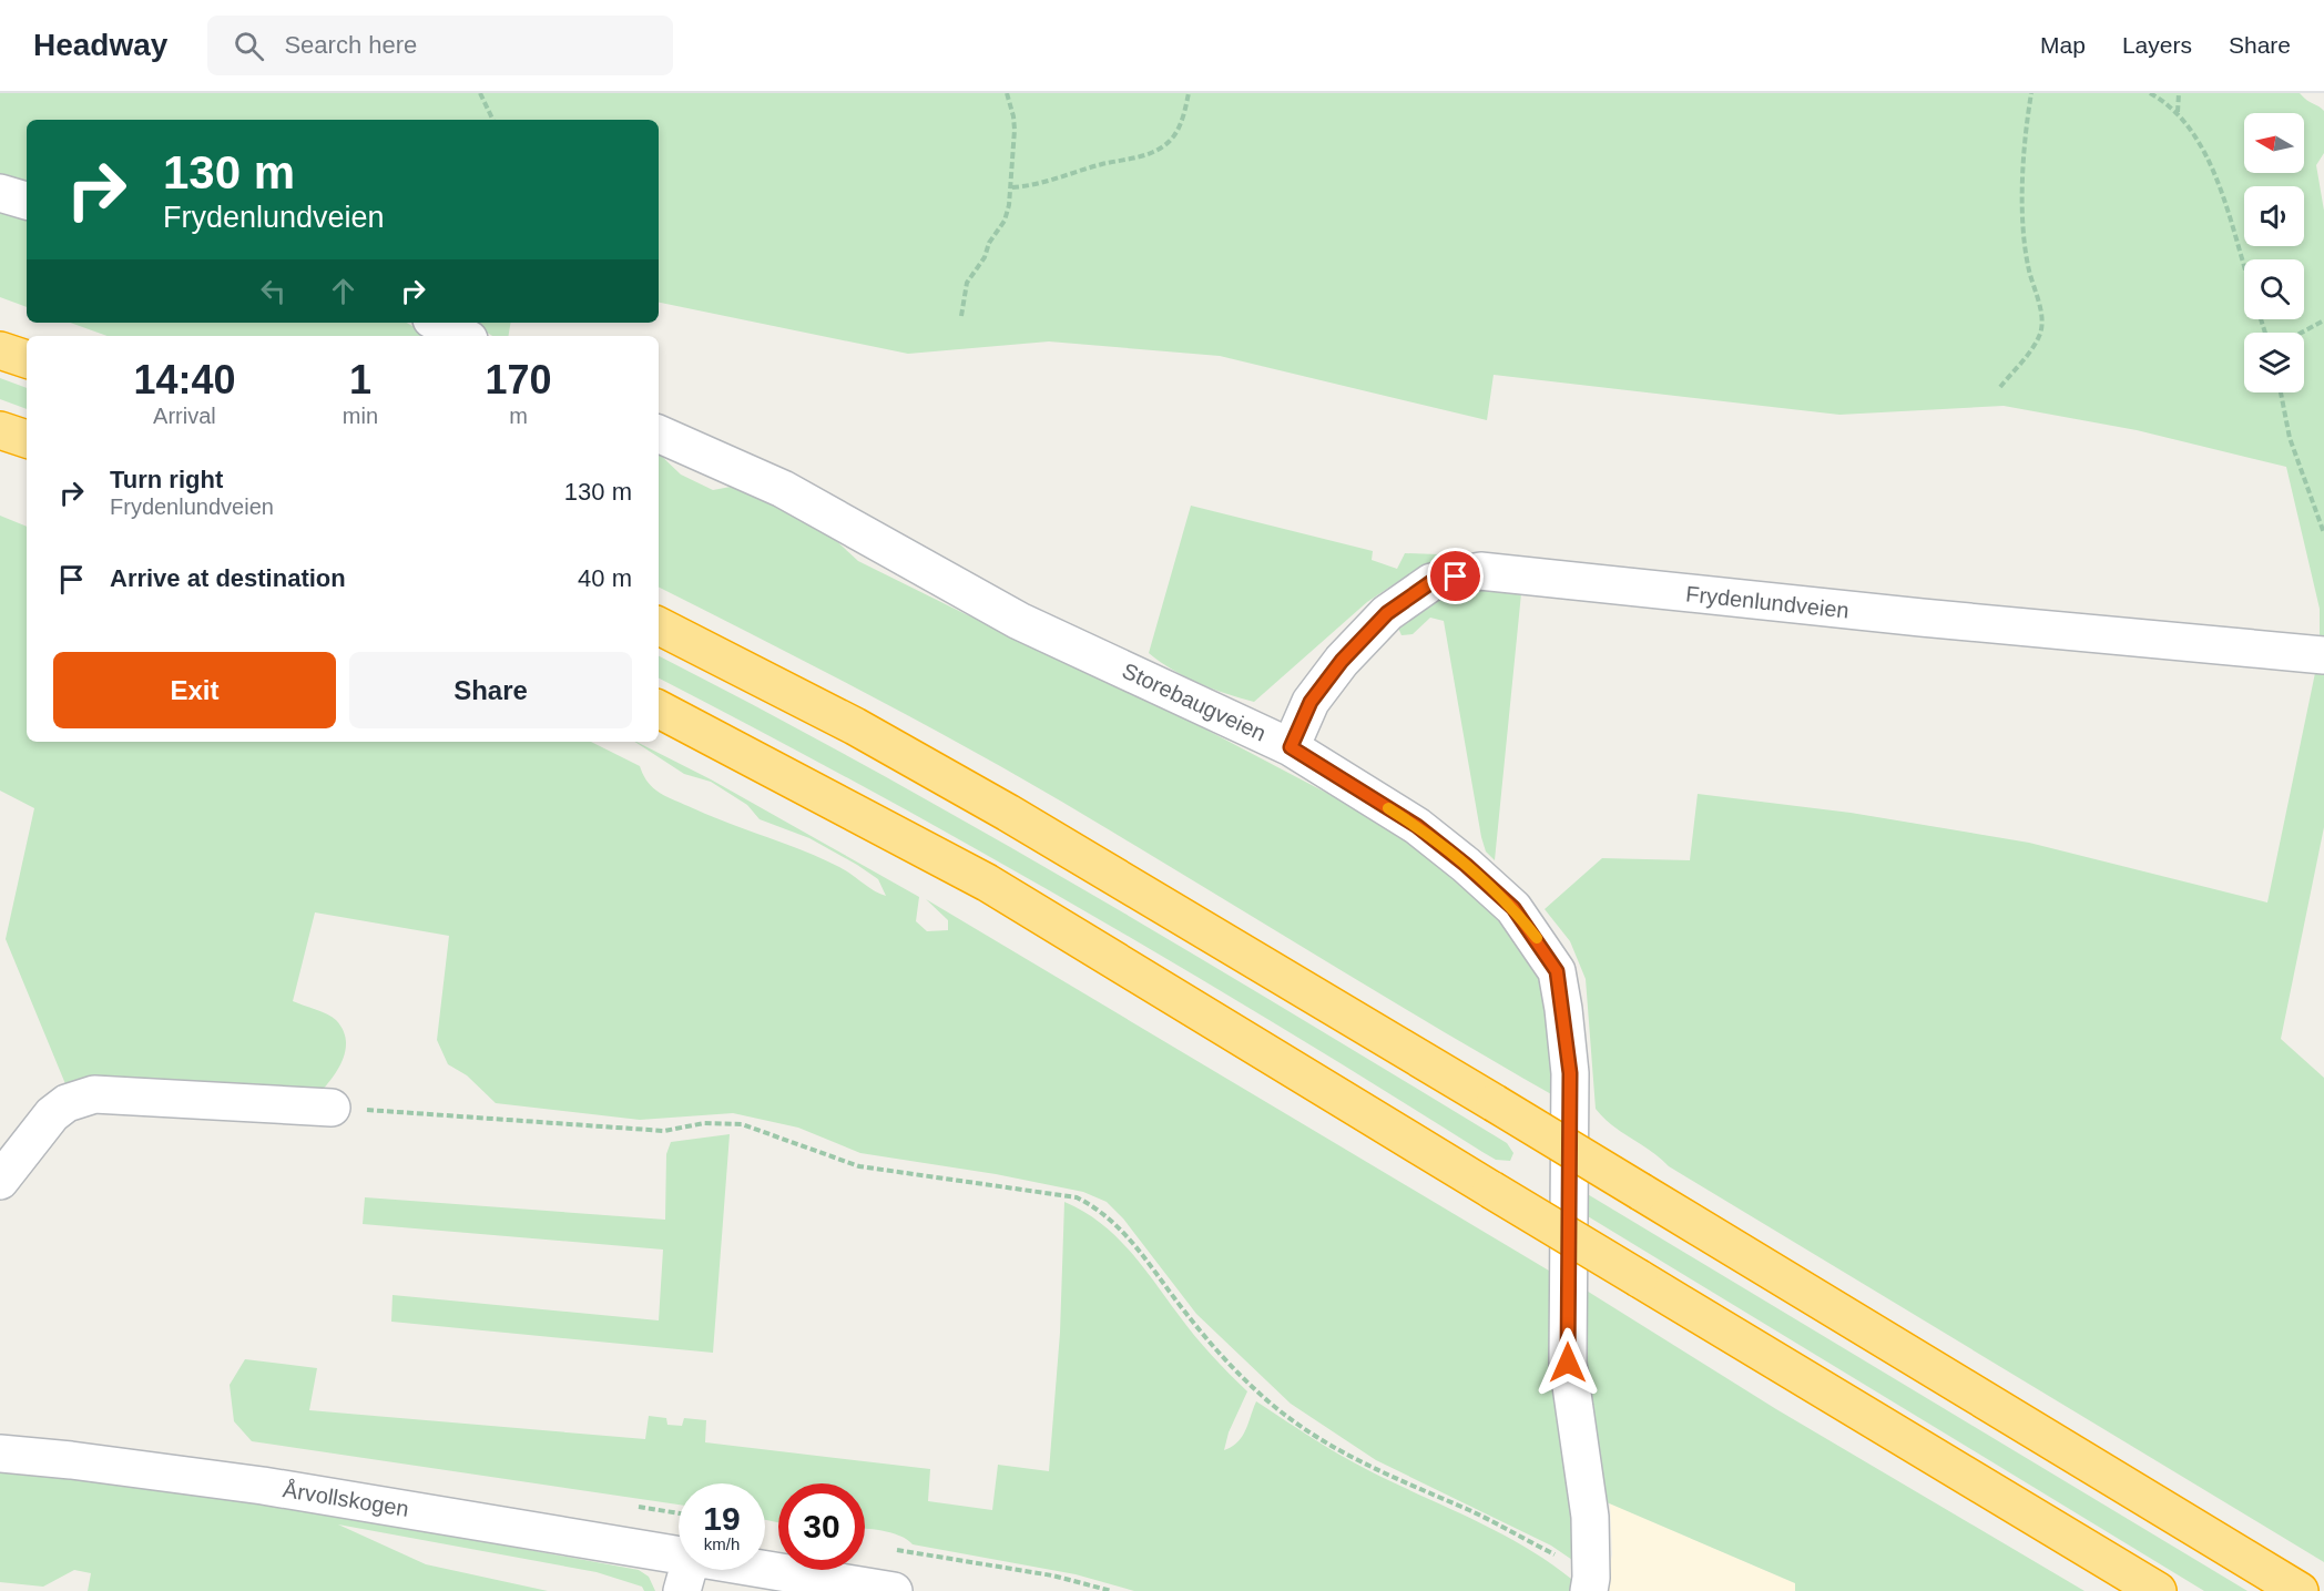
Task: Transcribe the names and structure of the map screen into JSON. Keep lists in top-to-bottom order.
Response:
{
  "streets": {
    "street": ["Frydenlundveien", "Storebaugveien", "Årvollskogen"]
  },
  "crossings": [
    ["Frydenlundveien", "Storebaugveien"]
  ],
  "north": "left",
  "page": {
    "header": "Headway",
    "search": "Search here",
    "nav": ["Map", "Layers", "Share"],
    "turn": ["130 m", "Frydenlundveien"],
    "eta": [
      "14:40",
      "Arrival",
      "1",
      "min",
      "170",
      "m"
    ],
    "list": [
      {
        "name": "Turn right",
        "note": "Frydenlundveien",
        "value": "130 m"
      },
      {
        "name": "Arrive at destination",
        "value": "40 m"
      }
    ],
    "buttons": ["Exit", "Share"],
    "speed": "19 km/h",
    "limit": "30"
  }
}
